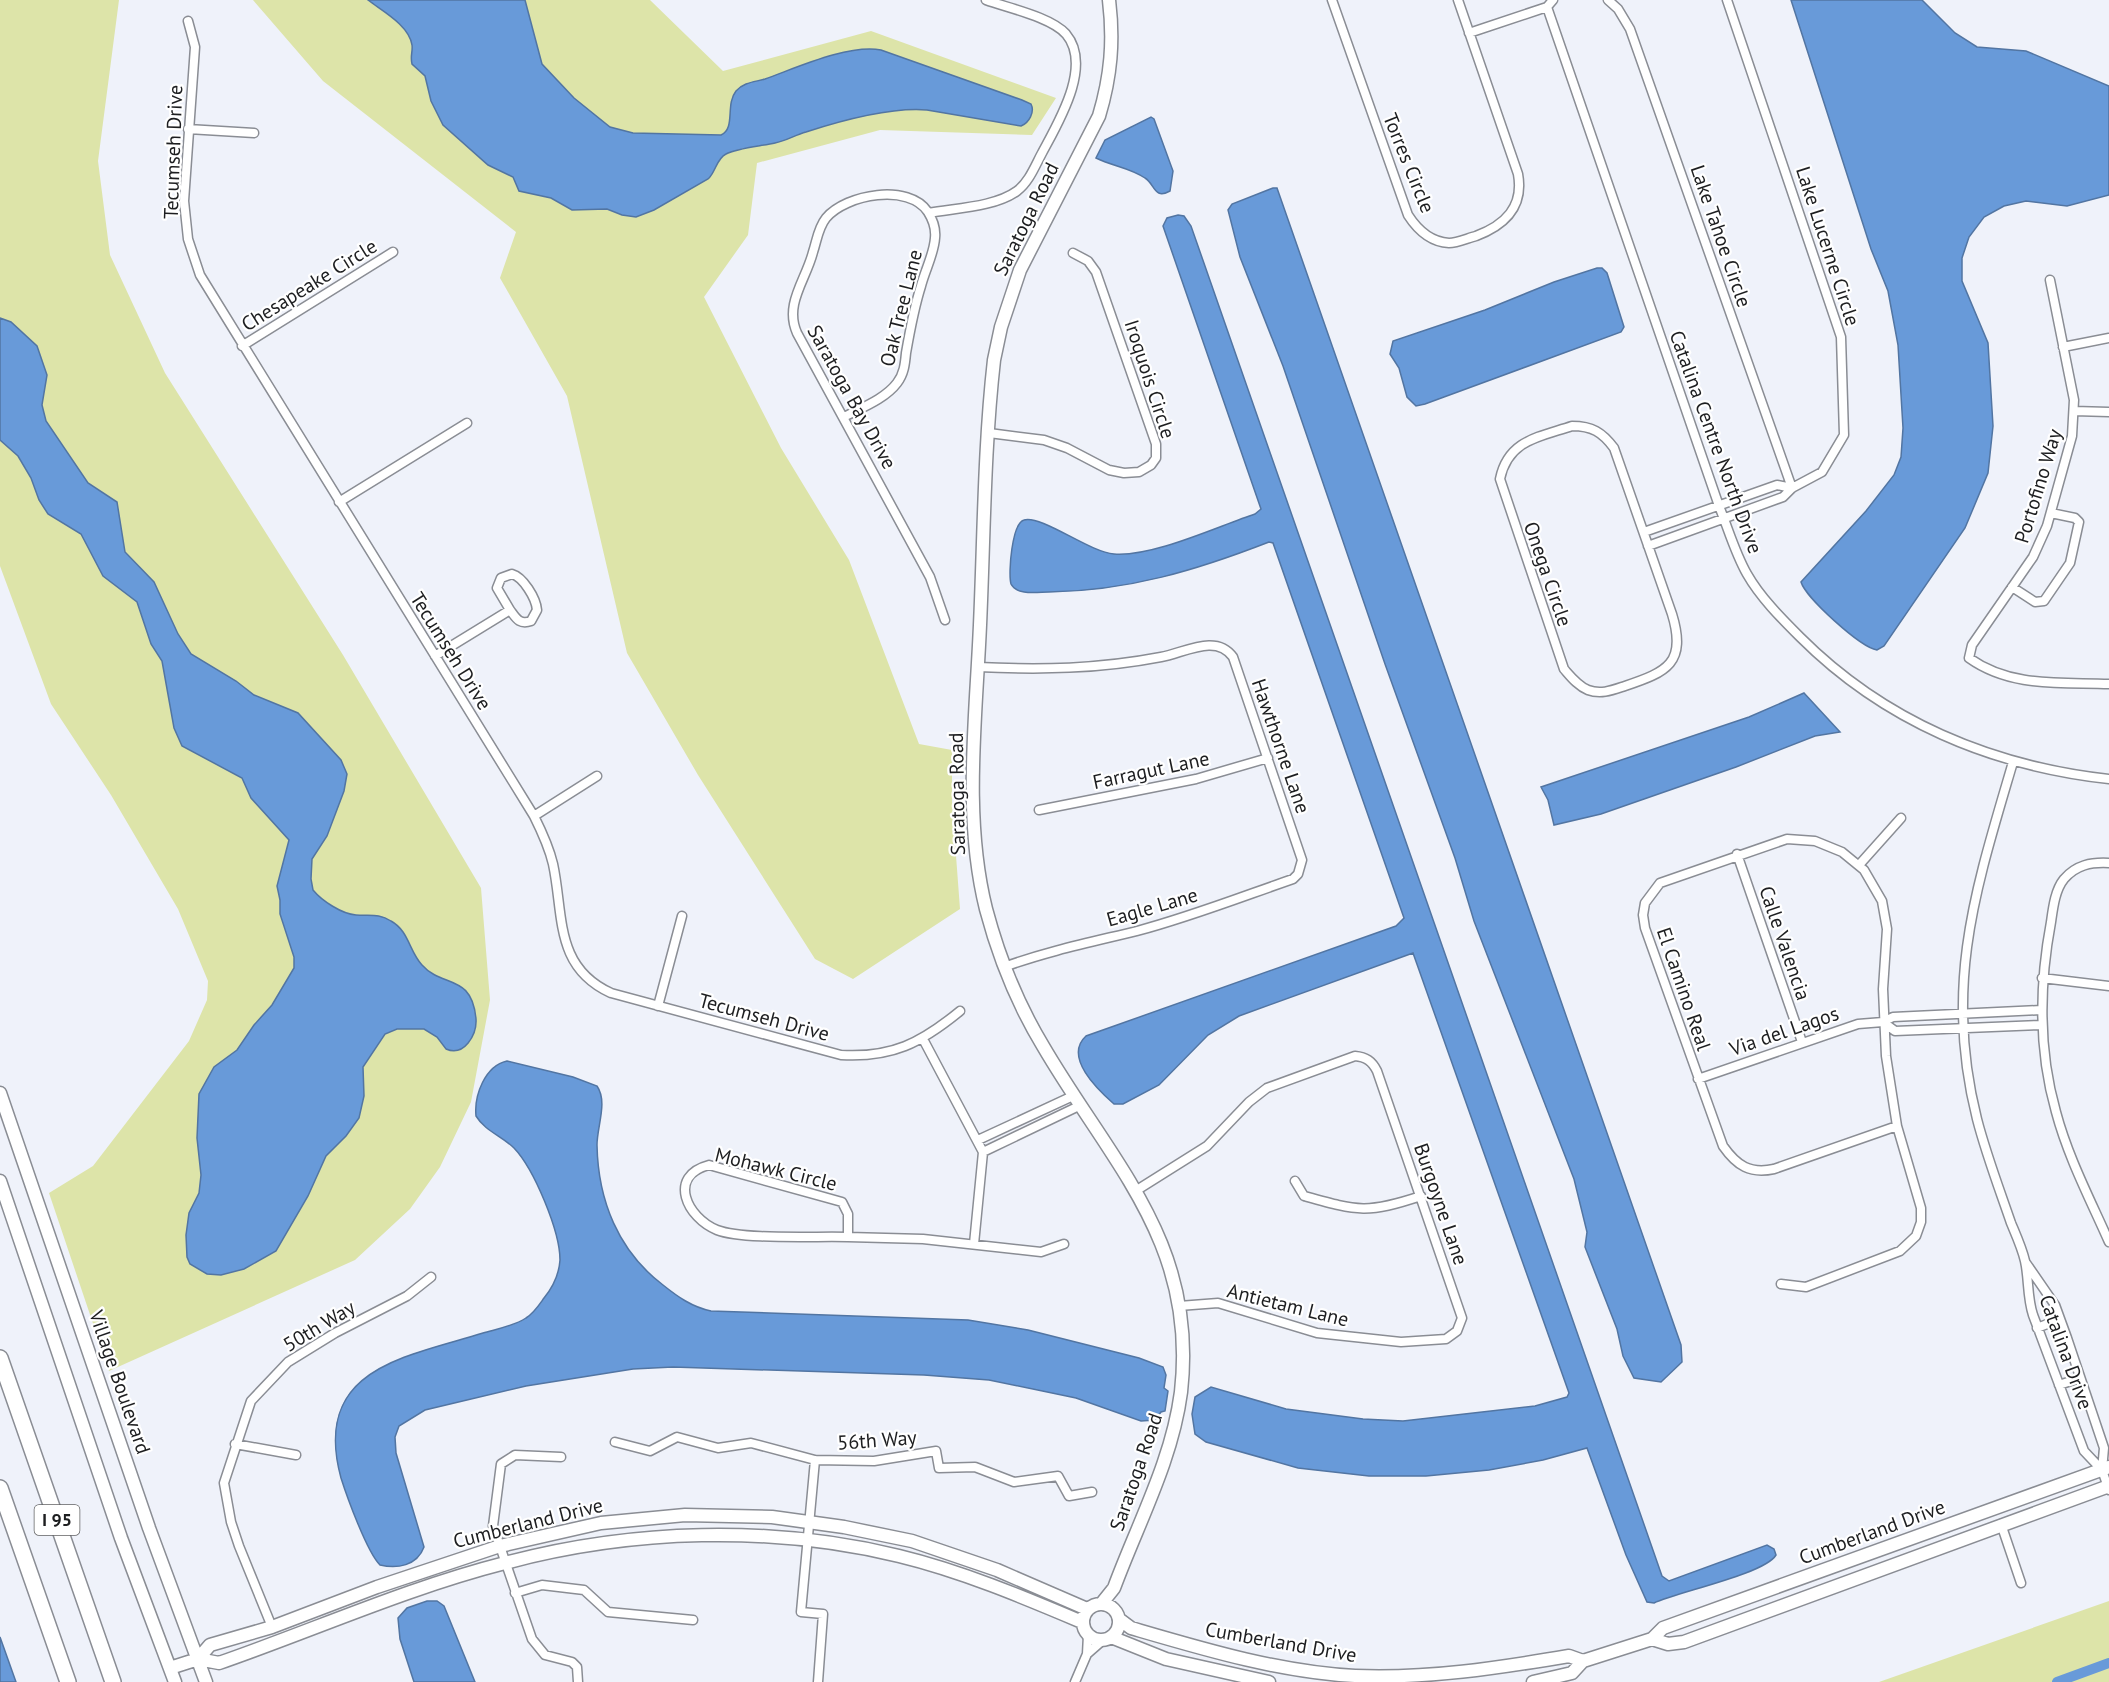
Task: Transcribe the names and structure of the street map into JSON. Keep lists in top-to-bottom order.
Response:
{
  "streets": {
    "highway": ["I 95"],
    "street": [
      "Tecumseh Drive",
      "Torres Circle",
      "Saratoga Road",
      "Lake Tahoe Circle",
      "Lake Lucerne Circle",
      "Chesapeake Circle",
      "Oak Tree Lane",
      "Iroquois Circle",
      "Saratoga Bay Drive",
      "Catalina Centre North Drive",
      "Portofino Way",
      "Onega Circle",
      "Hawthorne Lane",
      "Farragut Lane",
      "Eagle Lane",
      "Calle Valencia",
      "El Camino Real",
      "Via del Lagos",
      "Mohawk Circle",
      "Burgoyne Lane",
      "Antietam Lane",
      "50th Way",
      "Catalina Drive",
      "Village Boulevard",
      "56th Way",
      "Cumberland Drive"
    ]
  },
  "crossings": [
    ["Tecumseh Drive", "Chesapeake Circle"],
    ["Saratoga Road", "Iroquois Circle"],
    ["Saratoga Road", "Hawthorne Lane"],
    ["Saratoga Road", "Eagle Lane"],
    ["Saratoga Road", "Burgoyne Lane"],
    ["Saratoga Road", "Antietam Lane"],
    ["Saratoga Road", "Cumberland Drive"],
    ["Lake Tahoe Circle", "Lake Lucerne Circle"],
    ["Lake Lucerne Circle", "Catalina Centre North Drive"],
    ["Oak Tree Lane", "Saratoga Bay Drive"],
    ["Hawthorne Lane", "Farragut Lane"],
    ["Hawthorne Lane", "Eagle Lane"],
    ["Calle Valencia", "El Camino Real"],
    ["Calle Valencia", "Via del Lagos"],
    ["El Camino Real", "Via del Lagos"],
    ["Via del Lagos", "Catalina Drive"],
    ["Burgoyne Lane", "Antietam Lane"],
    ["50th Way", "Cumberland Drive"],
    ["Catalina Drive", "Cumberland Drive"],
    ["Village Boulevard", "Cumberland Drive"]
  ]
}
